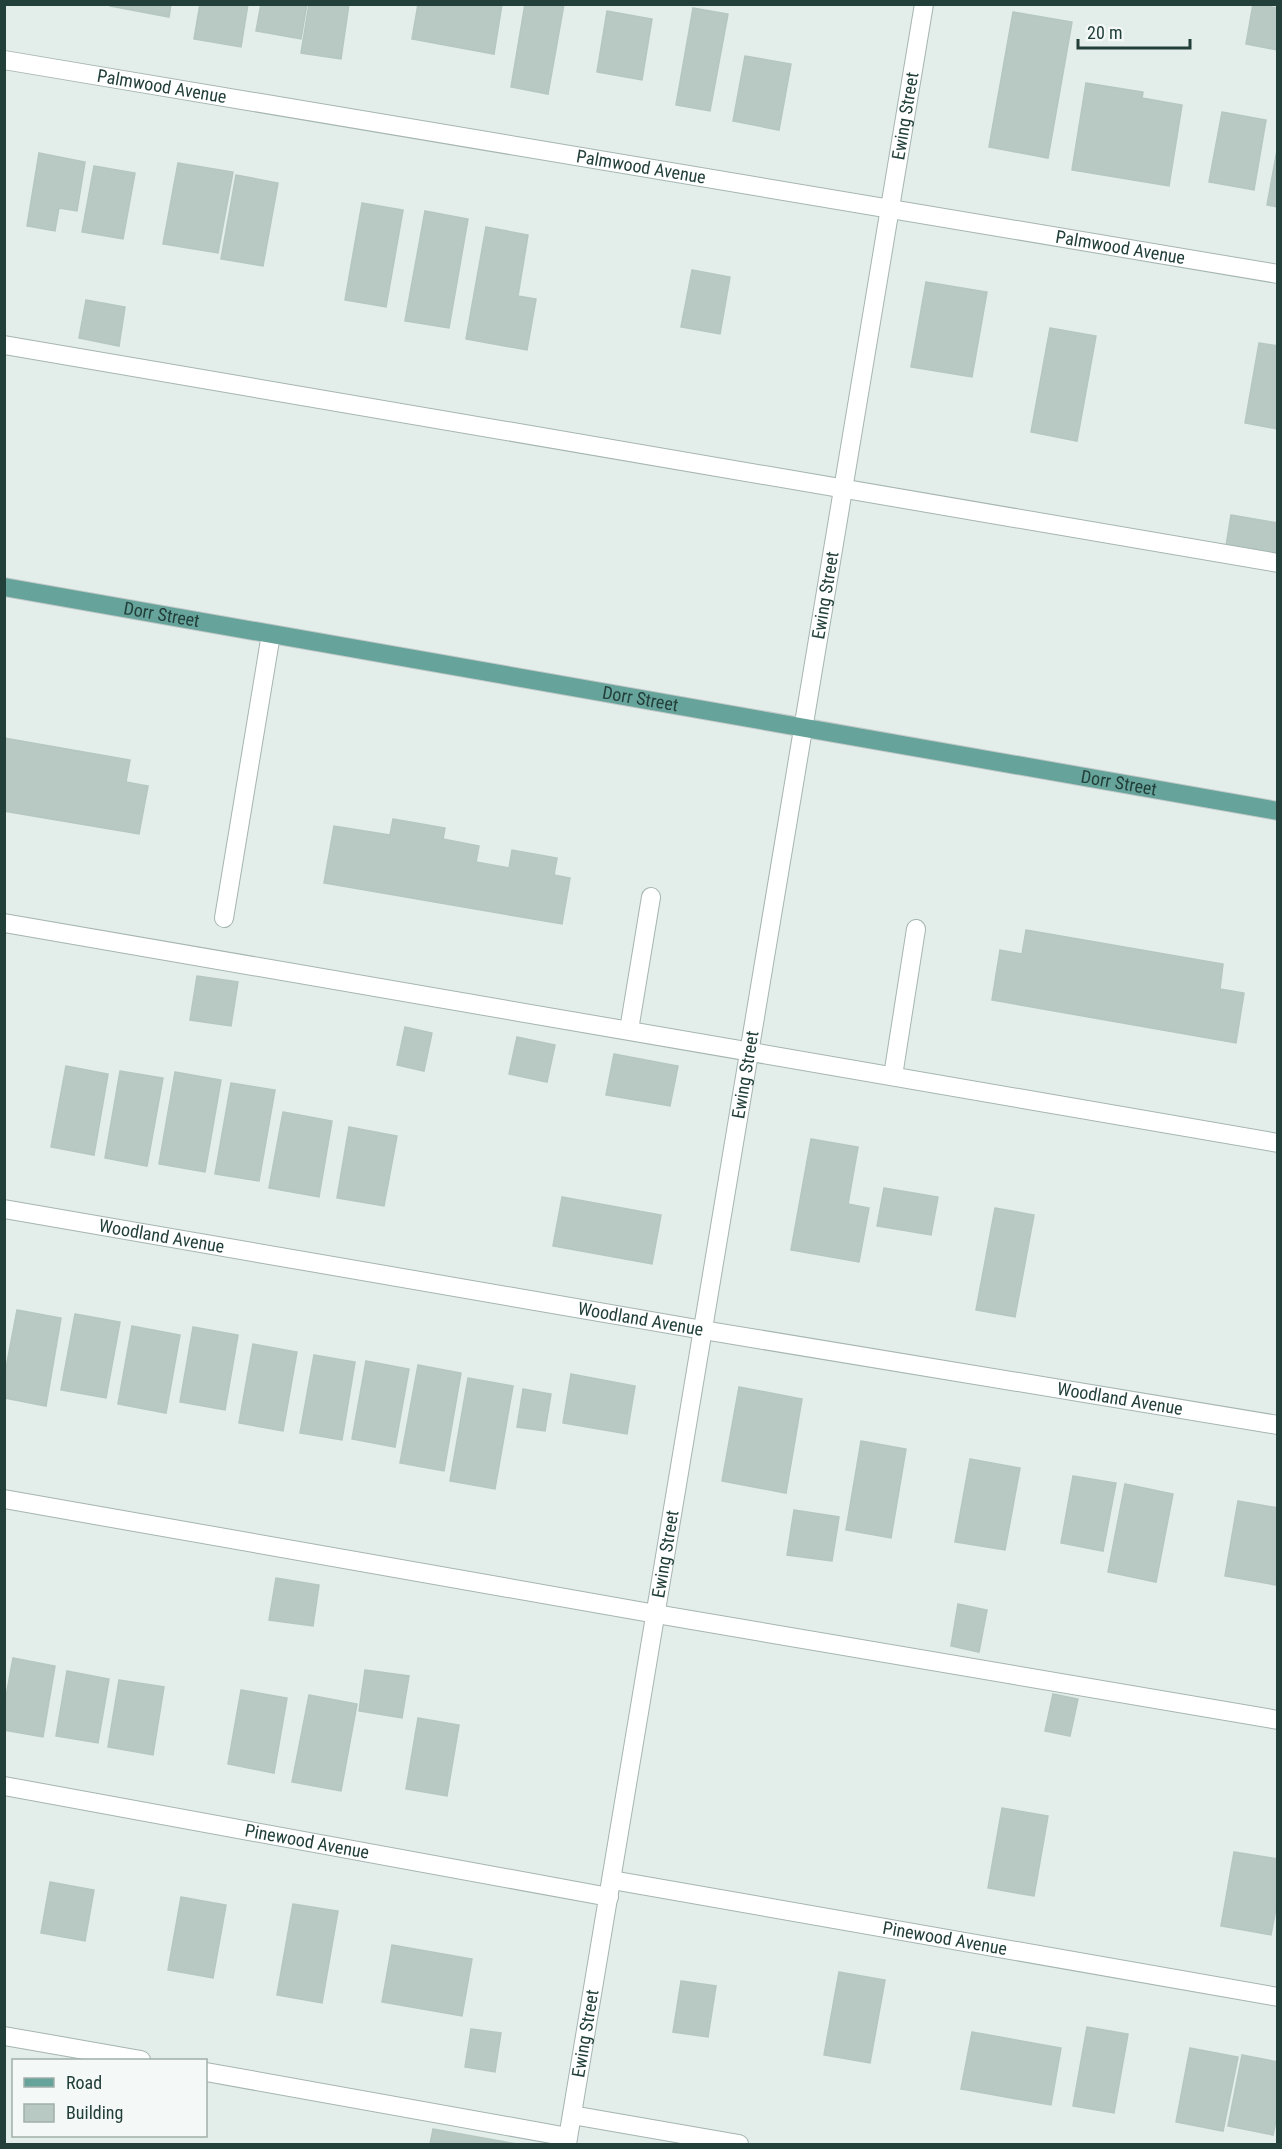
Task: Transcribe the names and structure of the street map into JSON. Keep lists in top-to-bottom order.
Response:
{
  "streets": {
    "main road": ["Dorr Street"],
    "street": [
      "Palmwood Avenue",
      "Ewing Street",
      "Woodland Avenue",
      "Pinewood Avenue"
    ]
  },
  "crossings": [
    ["Palmwood Avenue", "Ewing Street"],
    ["Ewing Street", "Dorr Street"],
    ["Ewing Street", "Woodland Avenue"],
    ["Ewing Street", "Pinewood Avenue"]
  ],
  "legend": ["Road", "Building"],
  "scale_bar": "20 m"
}
